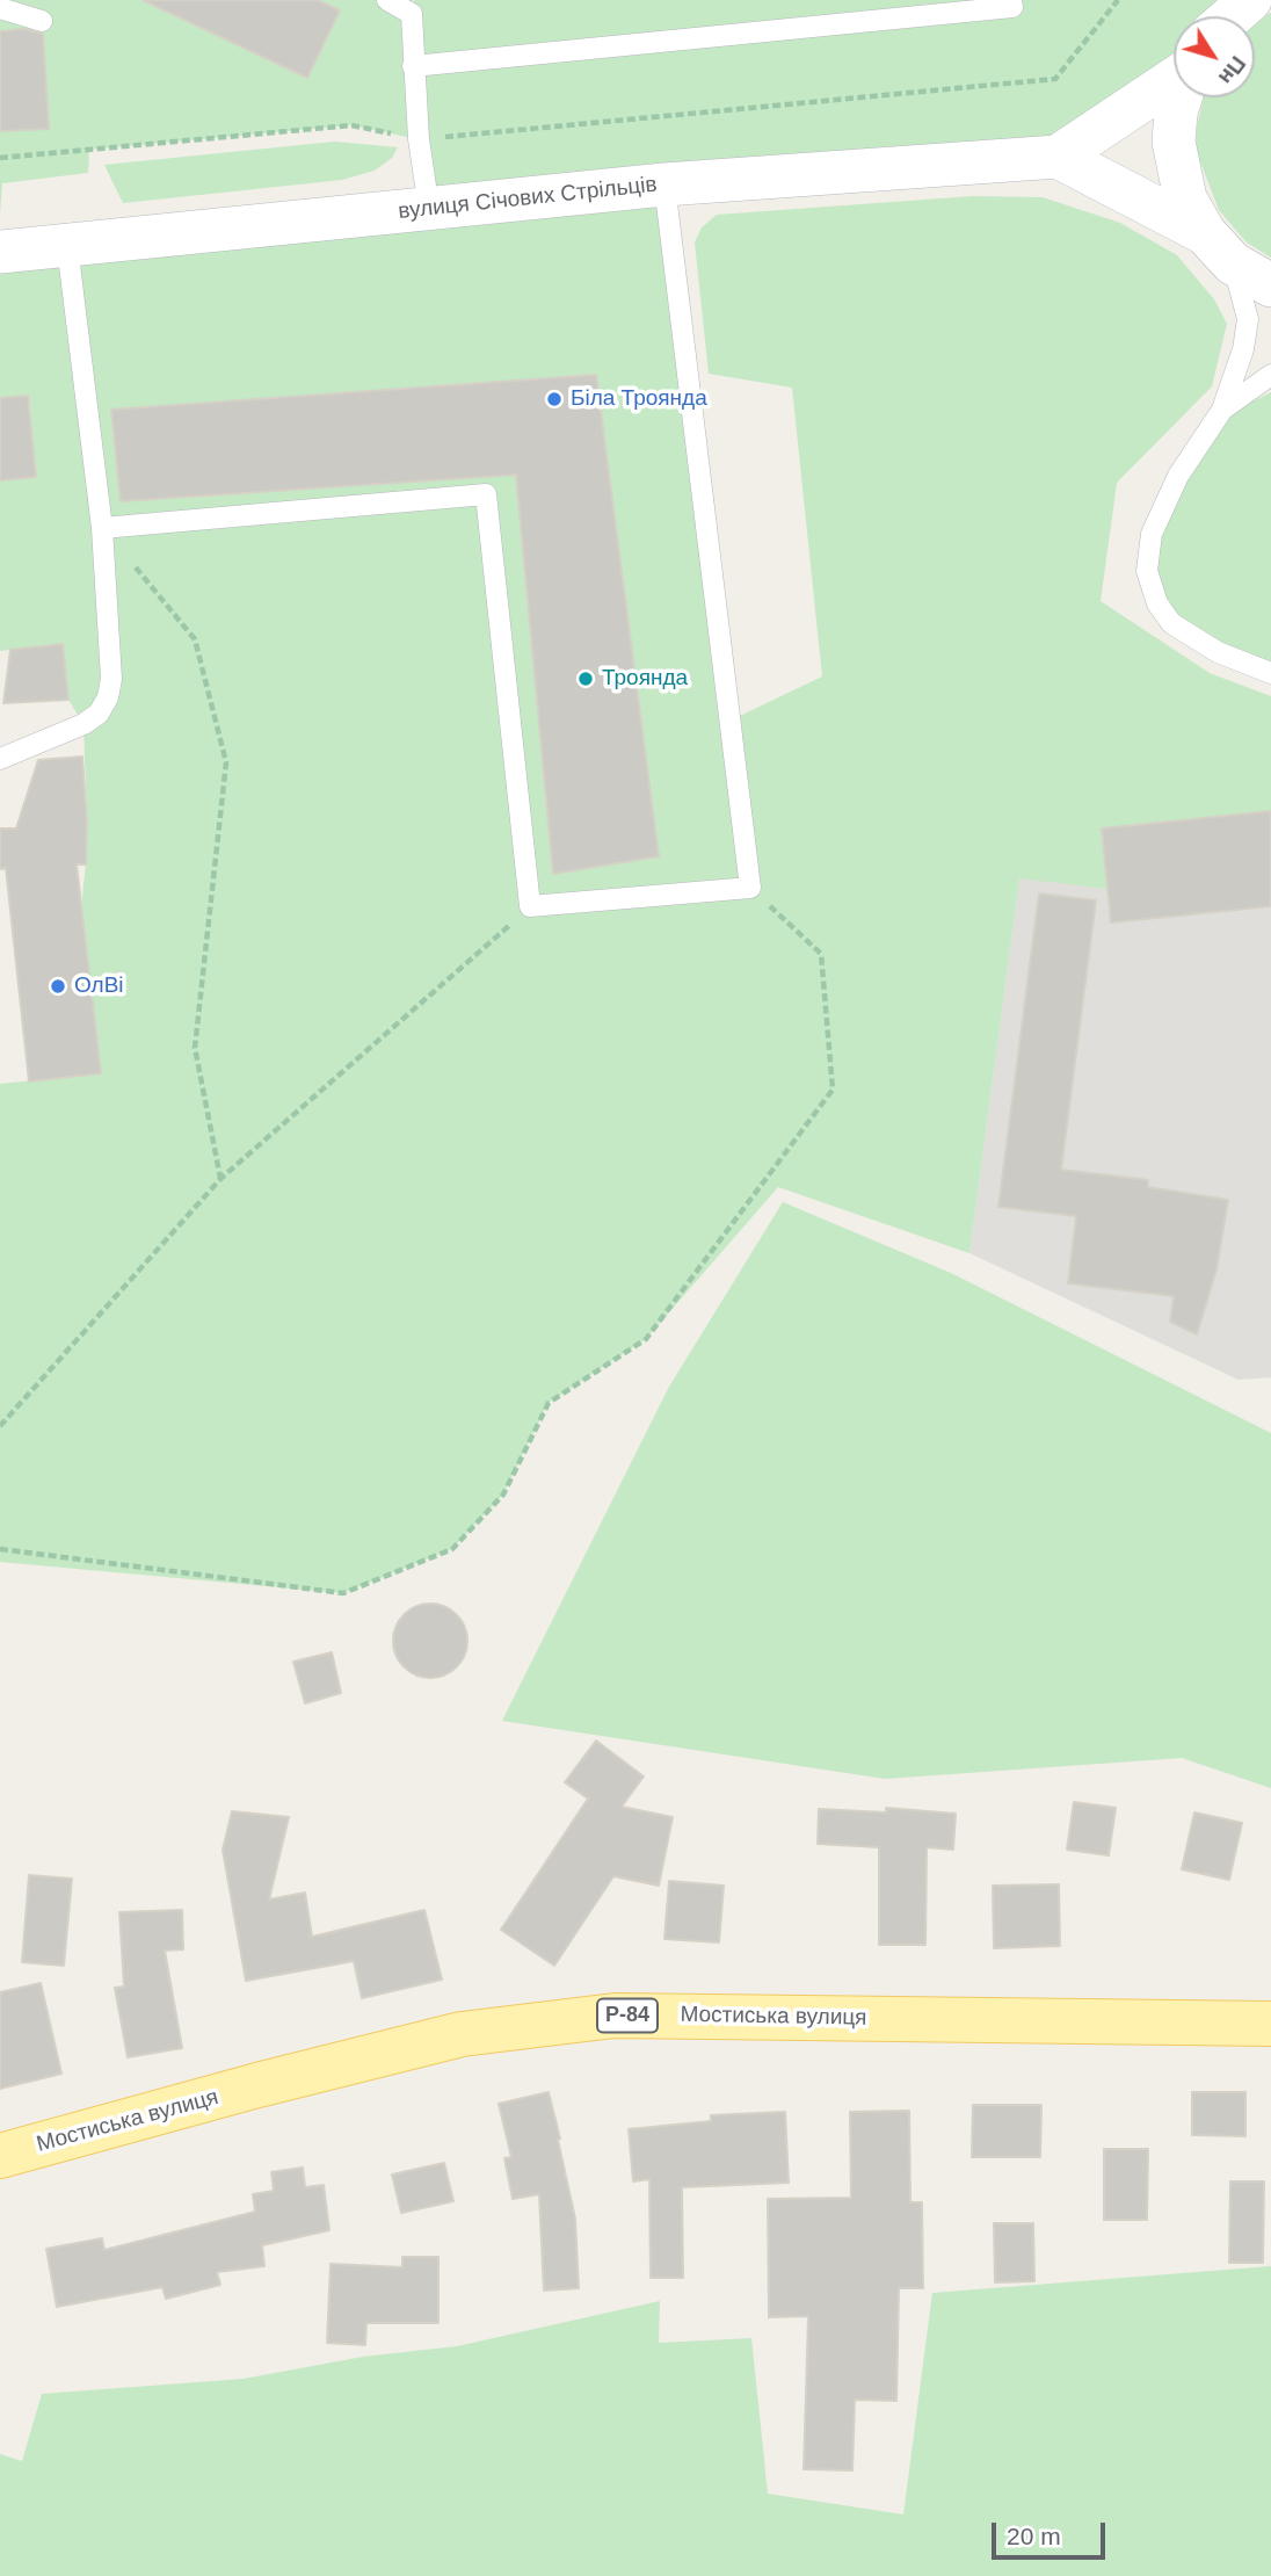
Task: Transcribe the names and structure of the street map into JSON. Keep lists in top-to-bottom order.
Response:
{
  "streets": {
    "main road": ["Р-84", "Мостиська вулиця"],
    "street": ["вулиця Січових Стрільців"]
  },
  "places": ["Біла Троянда", "Троянда", "ОлВі"],
  "scale_bar": "20 m",
  "north": "bottom right"
}
